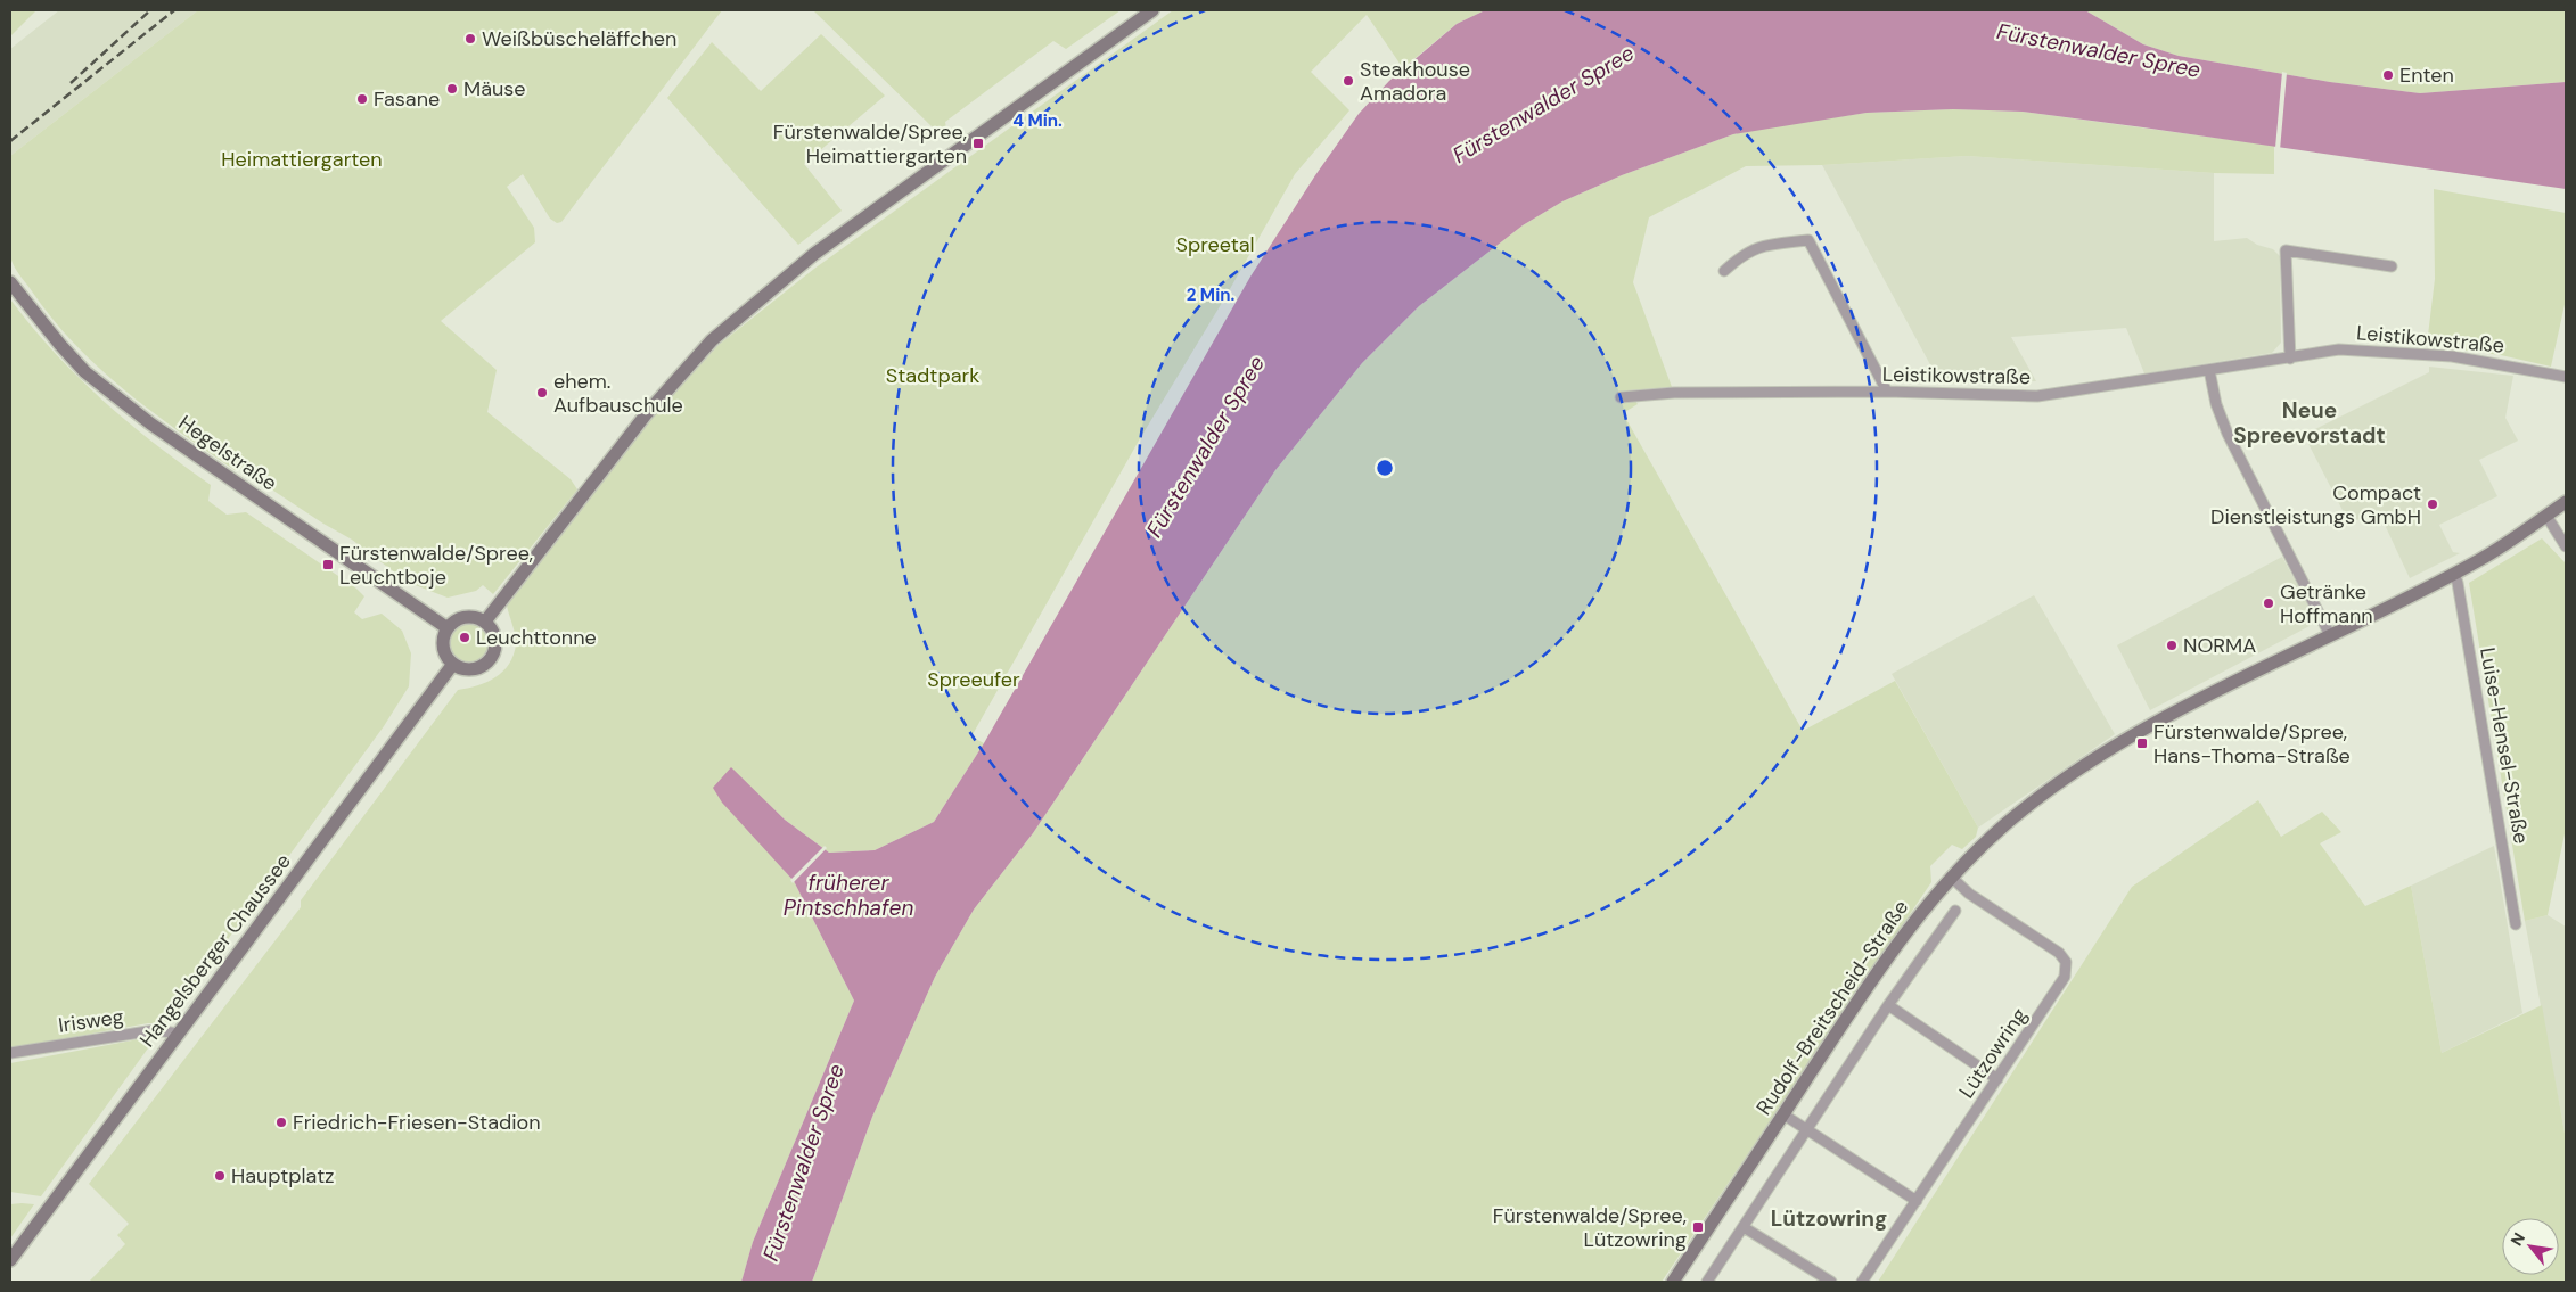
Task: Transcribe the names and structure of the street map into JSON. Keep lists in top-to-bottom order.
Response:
{
  "streets": {
    "main road": ["Hegelstraße", "Hangelsberger Chaussee", "Rudolf-Breitscheid-Straße"],
    "street": [
      "Leistikowstraße",
      "Luise-Hensel-Straße",
      "Irisweg",
      "Lützowring"
    ]
  },
  "crossings": [
    ["Hegelstraße", "Hangelsberger Chaussee"],
    ["Luise-Hensel-Straße", "Rudolf-Breitscheid-Straße"],
    ["Hangelsberger Chaussee", "Irisweg"],
    ["Rudolf-Breitscheid-Straße", "Lützowring"]
  ],
  "districts": ["Neue Spreevorstadt", "Lützowring"],
  "water": ["Fürstenwalder Spree", "früherer Pintschhafen"],
  "parks": [
    "Heimattiergarten",
    "Spreetal",
    "Stadtpark",
    "Spreeufer"
  ],
  "places": {
    "other": [
      "Weißbüscheläffchen",
      "Enten",
      "Steakhouse Amadora",
      "Mäuse",
      "Fasane",
      "ehem. Aufbauschule",
      "Compact Dienstleistungs GmbH",
      "Getränke Hoffmann",
      "Leuchttonne",
      "NORMA",
      "Friedrich-Friesen-Stadion",
      "Hauptplatz"
    ],
    "transit": [
      "Fürstenwalde/Spree, Heimattiergarten",
      "Fürstenwalde/Spree, Leuchtboje",
      "Fürstenwalde/Spree, Hans-Thoma-Straße",
      "Fürstenwalde/Spree, Lützowring"
    ]
  },
  "north": "top left",
  "rings": ["4 Min.", "2 Min."]
}
